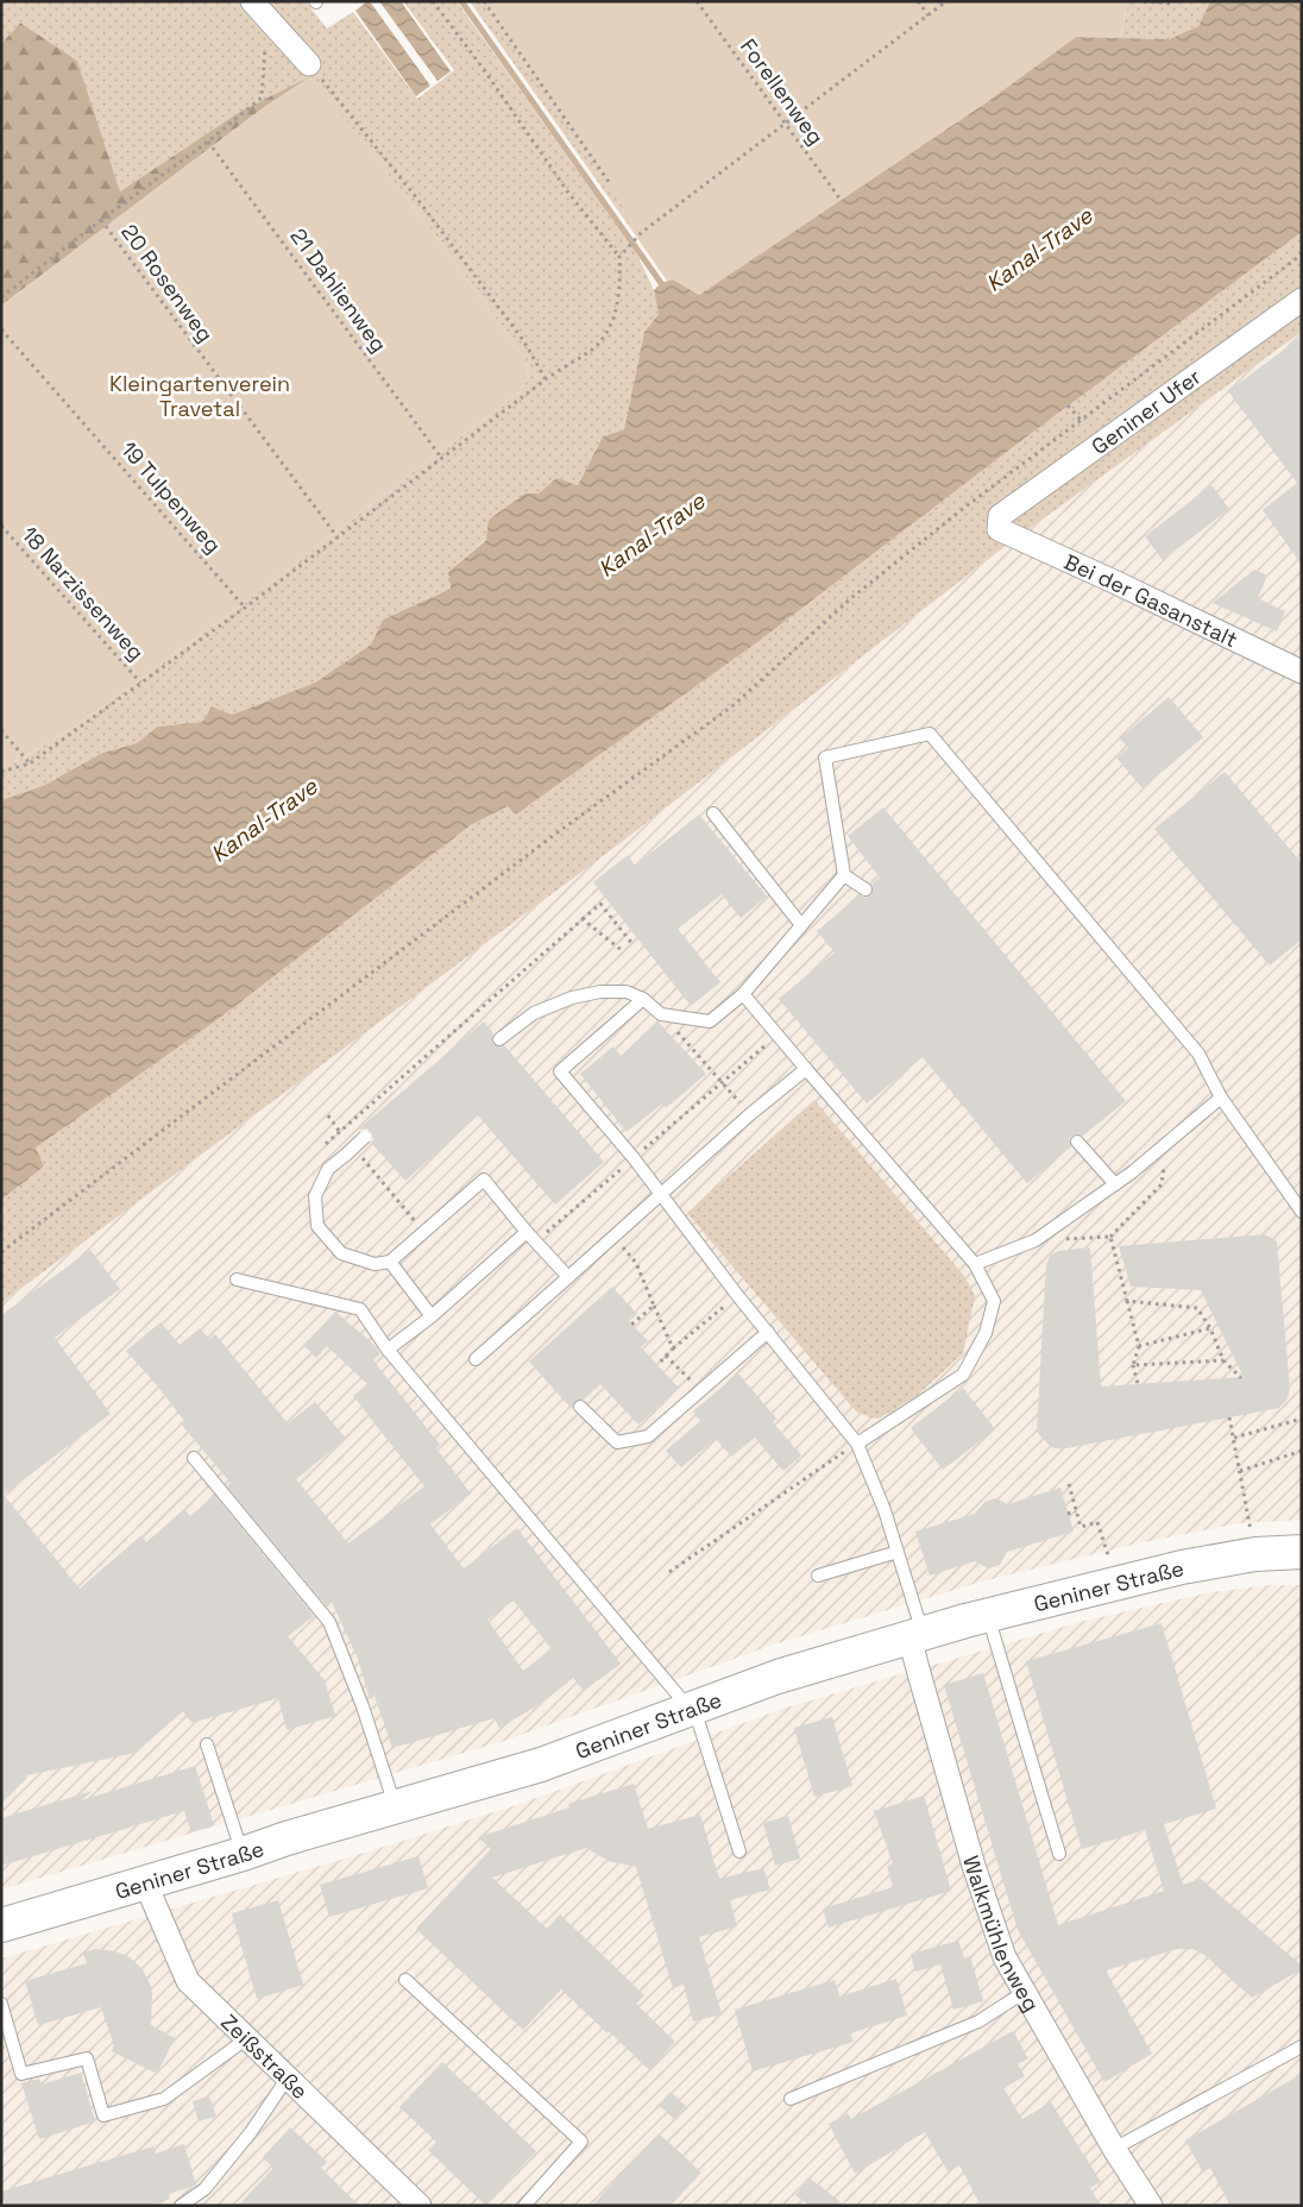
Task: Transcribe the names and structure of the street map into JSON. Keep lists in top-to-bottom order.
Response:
{
  "streets": {
    "main road": ["Geniner Straße"],
    "street": [
      "Geniner Ufer",
      "Bei der Gasanstalt",
      "Walkmühlenweg",
      "Zeißstraße"
    ],
    "path": [
      "Forellenweg",
      "20 Rosenweg",
      "21 Dahlienweg",
      "19 Tulpenweg",
      "18 Narzissenweg"
    ]
  },
  "crossings": [
    ["Geniner Ufer", "Bei der Gasanstalt"],
    ["Geniner Straße", "Walkmühlenweg"],
    ["Geniner Straße", "Zeißstraße"]
  ],
  "water": ["Kanal-Trave"],
  "parks": ["Kleingartenverein Travetal"]
}
